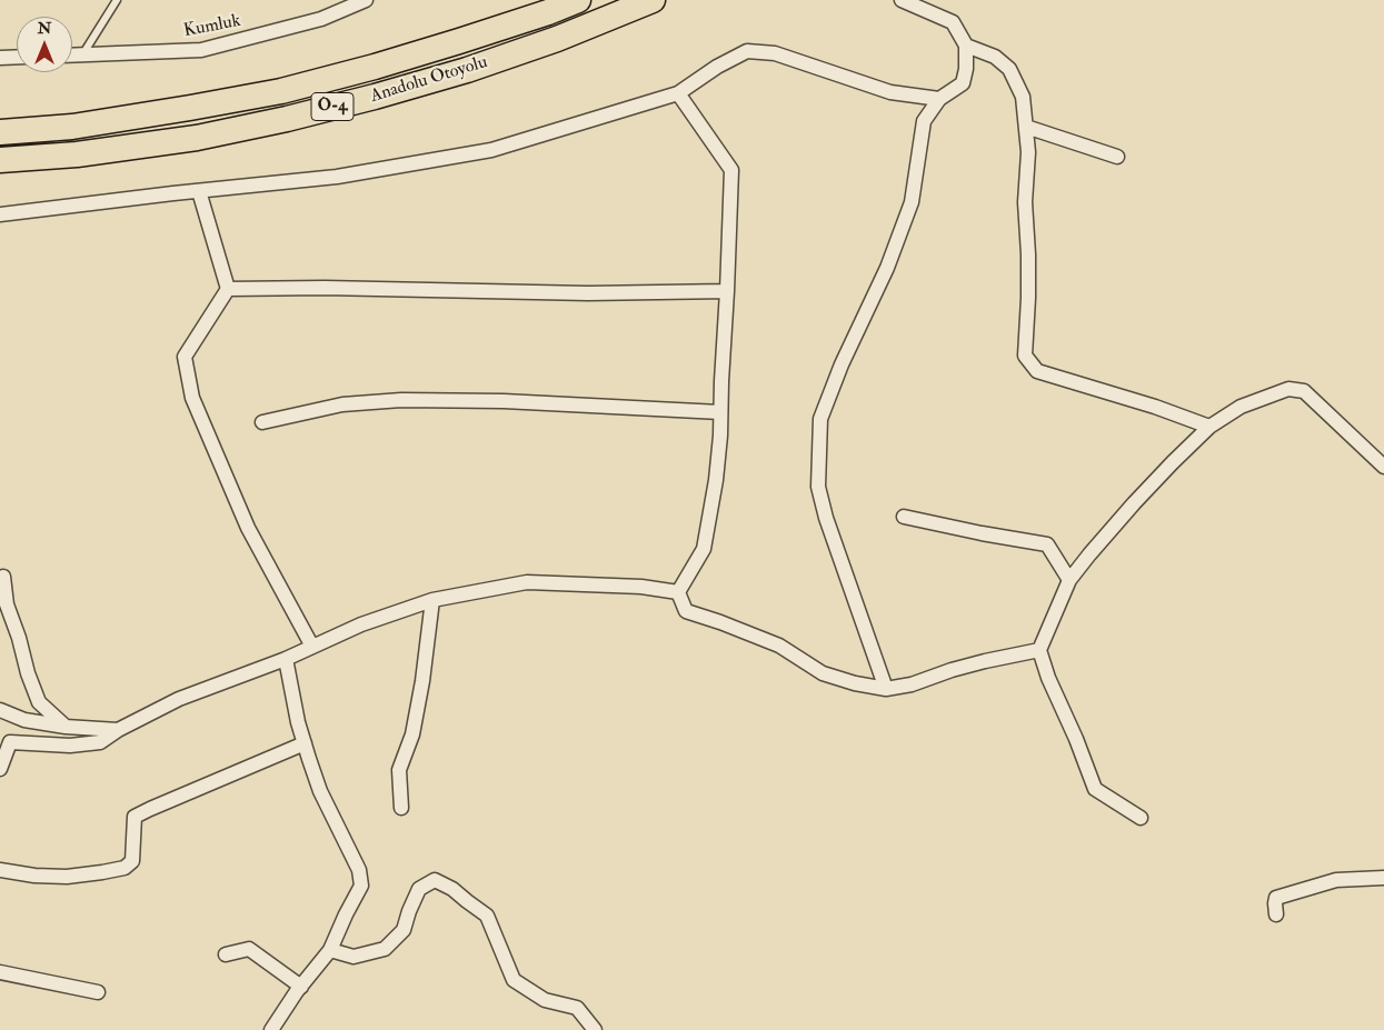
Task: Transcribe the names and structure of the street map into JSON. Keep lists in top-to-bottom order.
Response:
{
  "streets": {
    "highway": ["Anadolu Otoyolu", "O-4"],
    "street": ["Kumluk"]
  },
  "north": "top"
}
